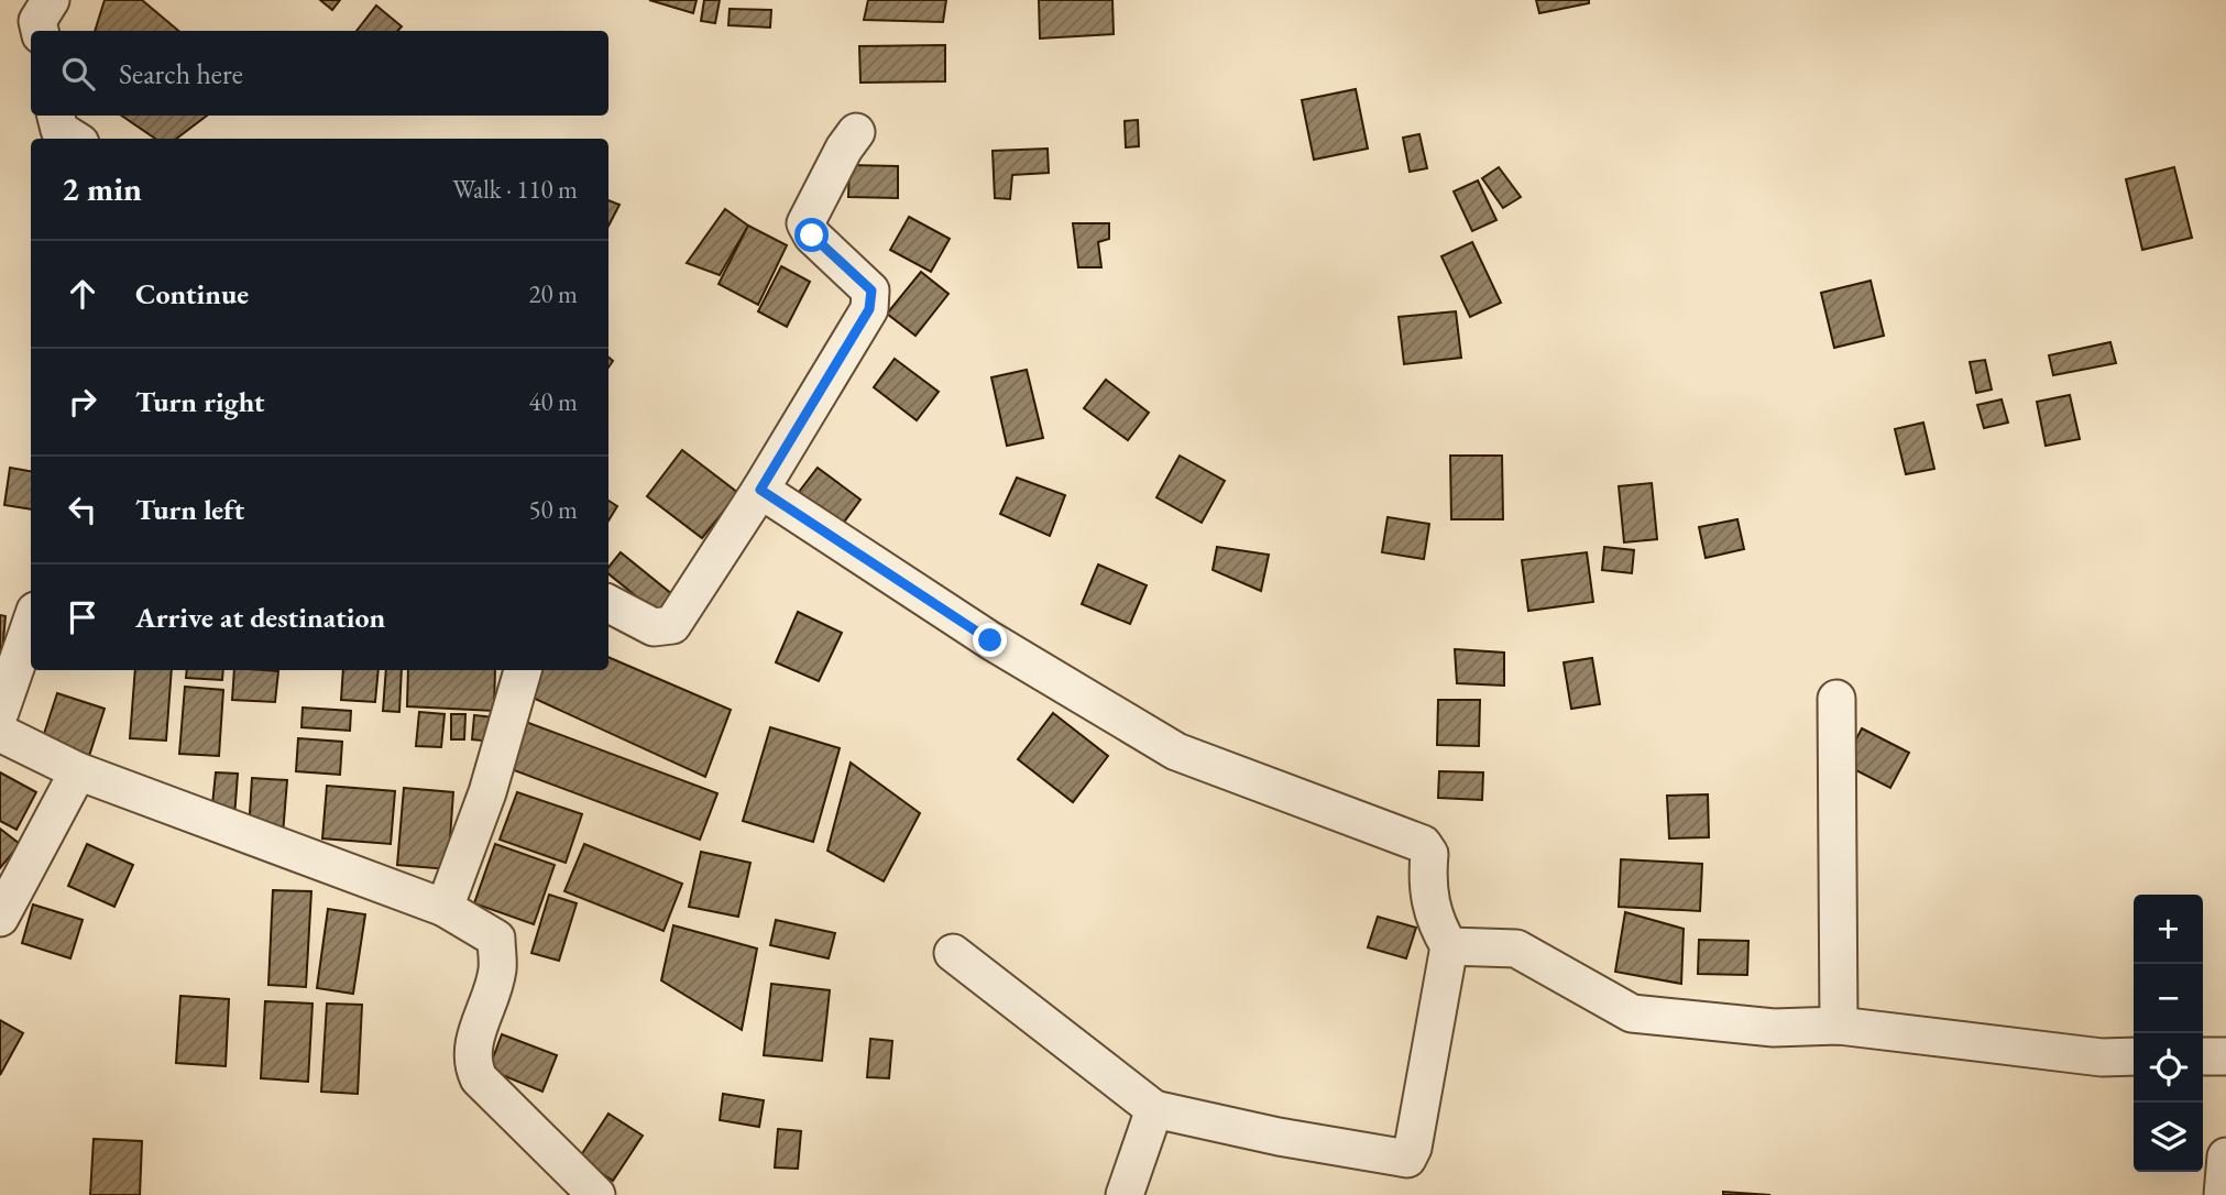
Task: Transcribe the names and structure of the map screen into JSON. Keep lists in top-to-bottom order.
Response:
{
  "page": {
    "search": "Search here",
    "heading": ["2 min", "Walk · 110 m"],
    "list": [
      ["Continue", "20 m"],
      ["Turn right", "40 m"],
      ["Turn left", "50 m"],
      "Arrive at destination"
    ],
    "map_buttons": ["+", "−"]
  }
}
